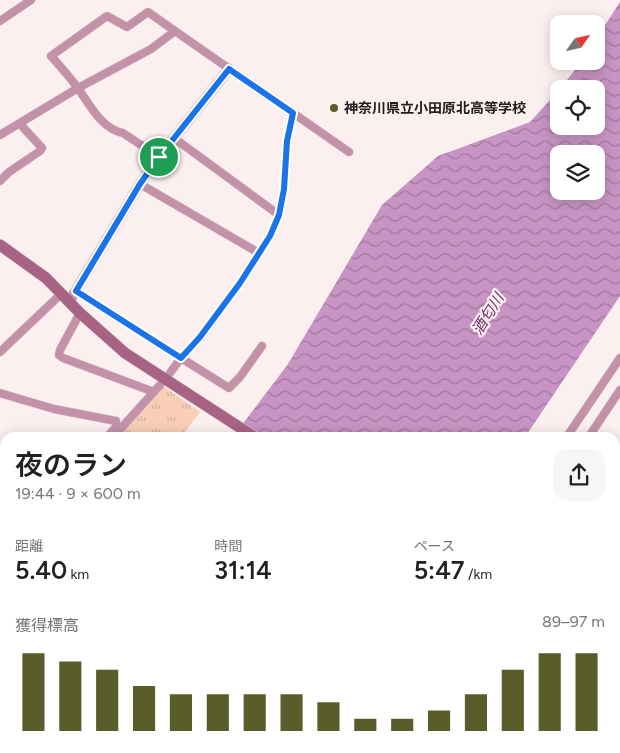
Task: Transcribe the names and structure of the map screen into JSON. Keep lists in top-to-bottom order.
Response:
{
  "water": ["酒匂川"],
  "places": ["神奈川県立小田原北高等学校"],
  "north": "top right",
  "page": {
    "heading": ["夜のラン", "19:44 · 9 × 600 m"],
    "stats": [
      ["距離", "5.40 km"],
      ["時間", "31:14"],
      ["ペース", "5:47 /km"]
    ],
    "chart": ["獲得標高", "89–97 m"]
  }
}
